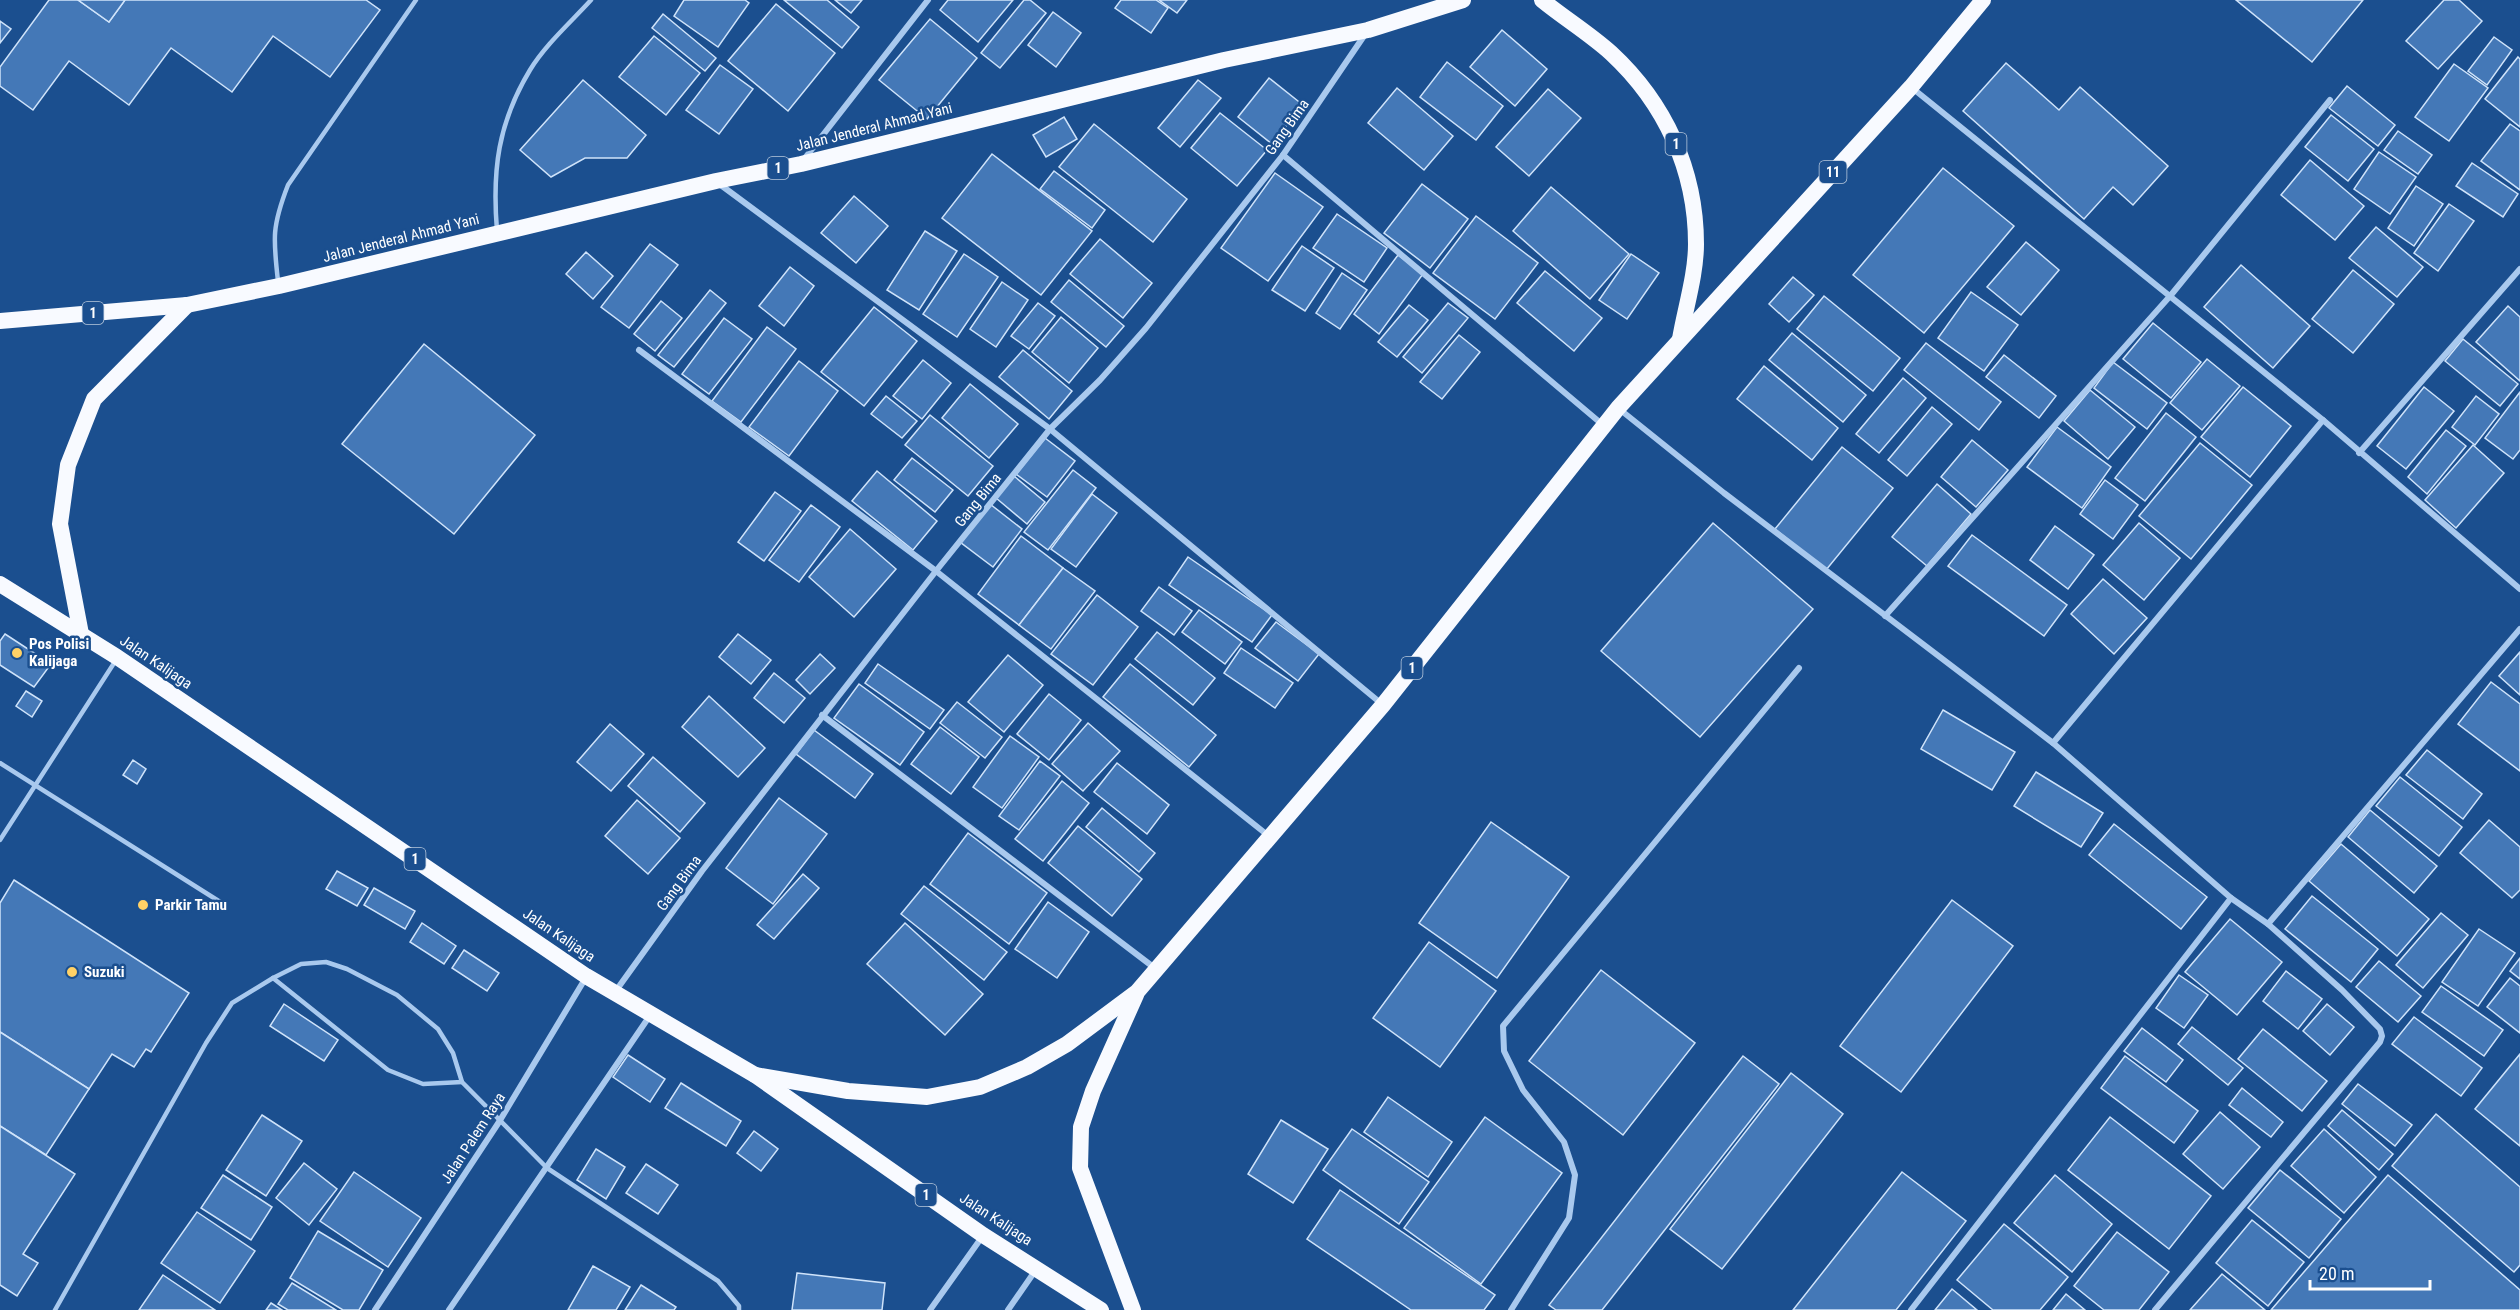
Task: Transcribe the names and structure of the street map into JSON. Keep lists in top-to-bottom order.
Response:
{
  "streets": {
    "highway": [
      "Jalan Jenderal Ahmad Yani",
      "1",
      "11",
      "Jalan Kalijaga"
    ],
    "street": ["Gang Bima", "Jalan Palem Raya"]
  },
  "crossings": [
    ["Jalan Jenderal Ahmad Yani", "Gang Bima"],
    ["Jalan Jenderal Ahmad Yani", "1"],
    ["Gang Bima", "Jalan Kalijaga"],
    ["1", "11"],
    ["1", "Jalan Kalijaga"],
    ["Jalan Kalijaga", "Jalan Palem Raya"]
  ],
  "places": ["Pos Polisi Kalijaga", "Parkir Tamu", "Suzuki"],
  "scale_bar": "20 m"
}
